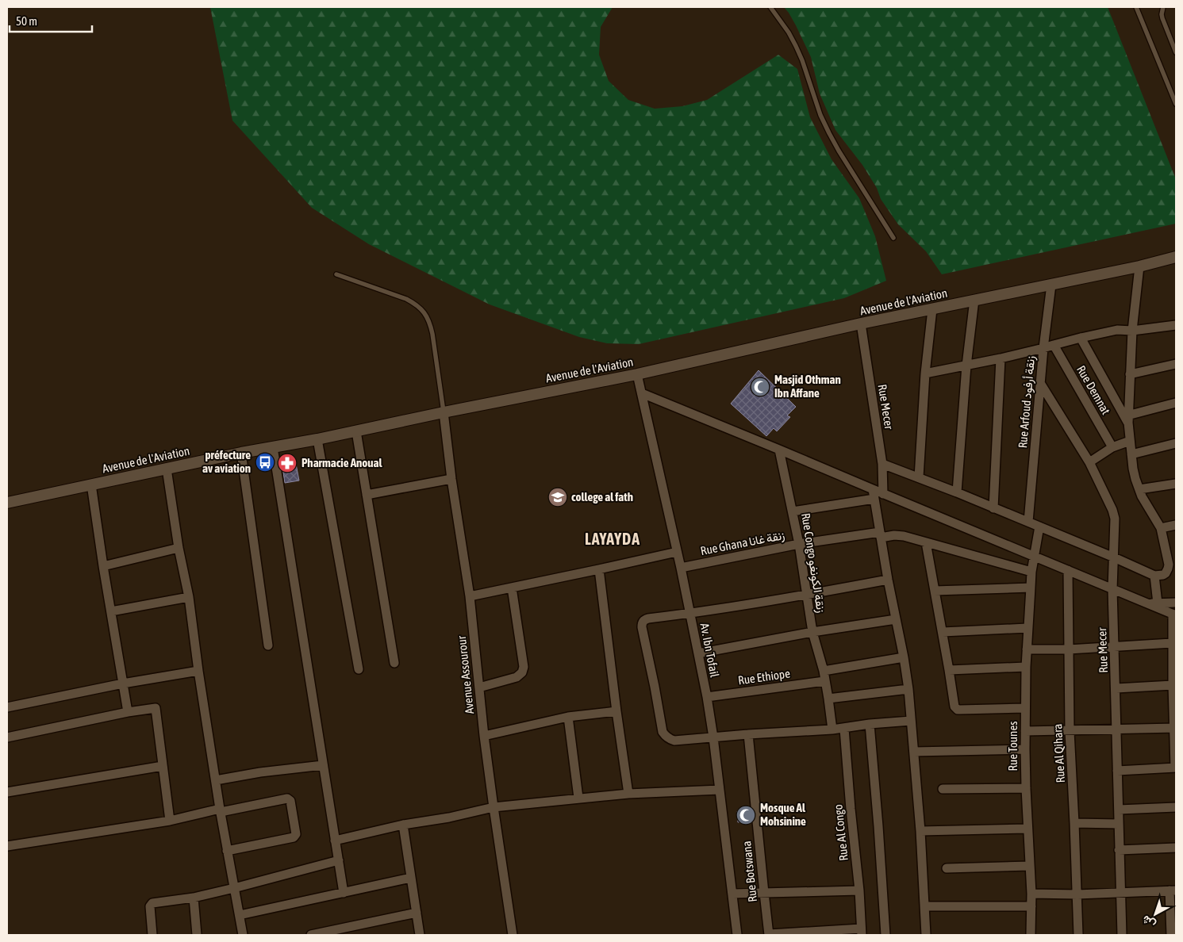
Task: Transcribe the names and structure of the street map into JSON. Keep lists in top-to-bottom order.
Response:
{
  "streets": {
    "street": [
      "Avenue de l'Aviation",
      "Rue Demnat",
      "Rue Arfoud زنقة أرفود",
      "Rue Mecer",
      "Rue Ghana زنقة غانا",
      "Rue Congo زنقة الكونغو",
      "Av. Ibn Tofail",
      "Avenue Assourour",
      "Rue Ethiope",
      "Rue Tounes",
      "Rue Al Qihara",
      "Rue Al Congo",
      "Rue Botswana"
    ]
  },
  "crossings": [
    ["Avenue de l'Aviation", "Rue Arfoud زنقة أرفود"],
    ["Avenue de l'Aviation", "Rue Mecer"],
    ["Avenue de l'Aviation", "Av. Ibn Tofail"],
    ["Avenue de l'Aviation", "Avenue Assourour"],
    ["Rue Arfoud زنقة أرفود", "Rue Mecer"],
    ["Rue Ghana زنقة غانا", "Rue Congo زنقة الكونغو"],
    ["Rue Ghana زنقة غانا", "Av. Ibn Tofail"],
    ["Rue Ghana زنقة غانا", "Rue Tounes"],
    ["Rue Congo زنقة الكونغو", "Rue Ethiope"],
    ["Av. Ibn Tofail", "Rue Ethiope"]
  ],
  "districts": ["LAYAYDA"],
  "places": {
    "mosque": ["Masjid Othman Ibn Affane", "Mosque Al Mohsinine"],
    "bus stop": ["préfecture av aviation"],
    "pharmacy": ["Pharmacie Anoual"],
    "school or university": ["college al fath"]
  },
  "scale_bar": "50 m",
  "north": "bottom left"
}
